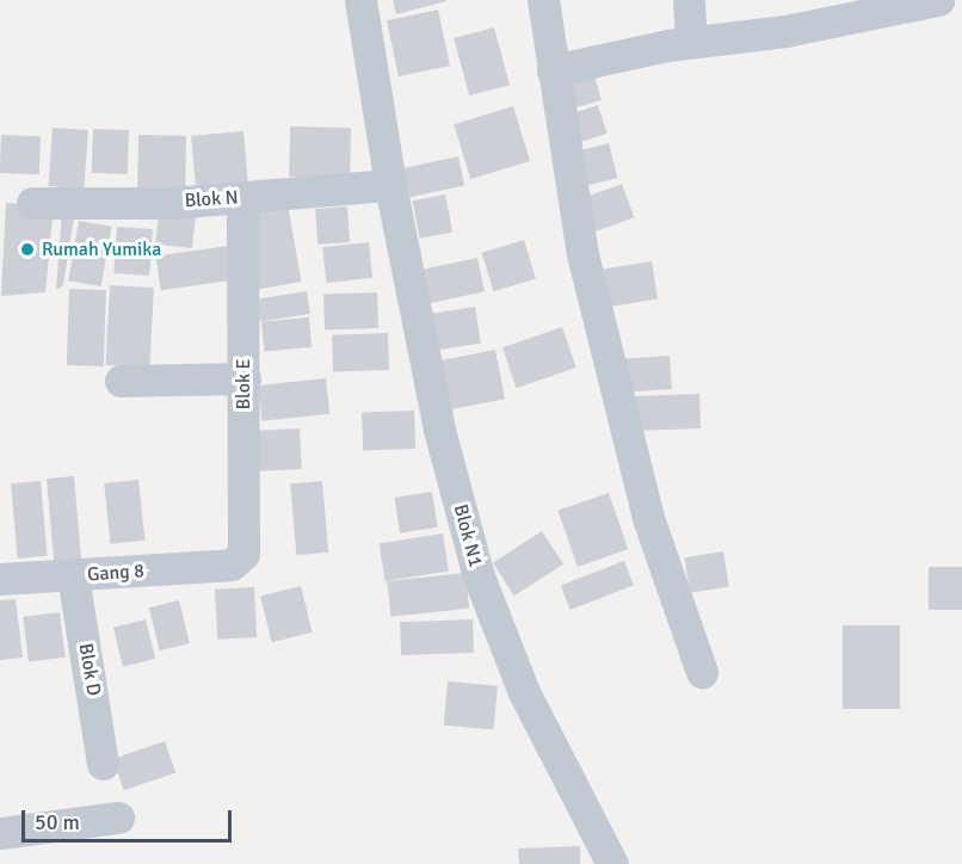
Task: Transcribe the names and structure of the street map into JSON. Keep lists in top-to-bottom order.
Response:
{
  "streets": {
    "street": [
      "Blok N",
      "Blok E",
      "Blok N1",
      "Gang 8",
      "Blok D"
    ]
  },
  "crossings": [
    ["Blok N", "Blok E"],
    ["Blok N", "Blok N1"],
    ["Blok E", "Gang 8"],
    ["Gang 8", "Blok D"]
  ],
  "places": ["Rumah Yumika"],
  "scale_bar": "50 m"
}
